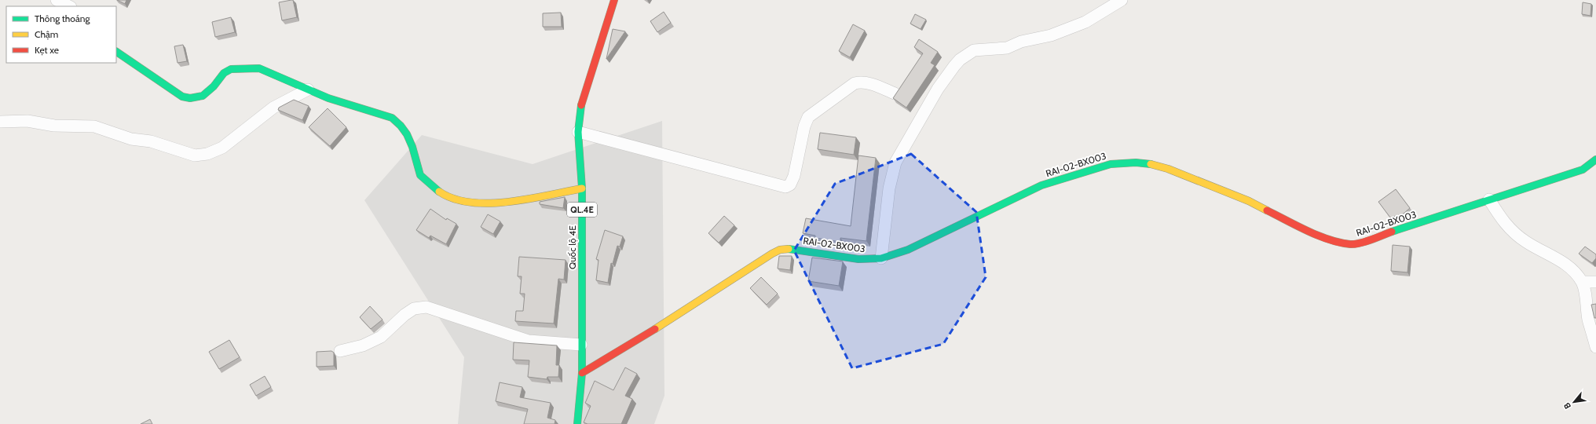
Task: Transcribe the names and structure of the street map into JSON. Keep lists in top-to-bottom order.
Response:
{
  "streets": {
    "street": ["RAI-02-BX003", "QL.4E", "Quốc lộ 4E"]
  },
  "crossings": [
    ["RAI-02-BX003", "Quốc lộ 4E"]
  ],
  "legend": ["Thông thoáng", "Chậm", "Kẹt xe"],
  "north": "bottom left"
}
